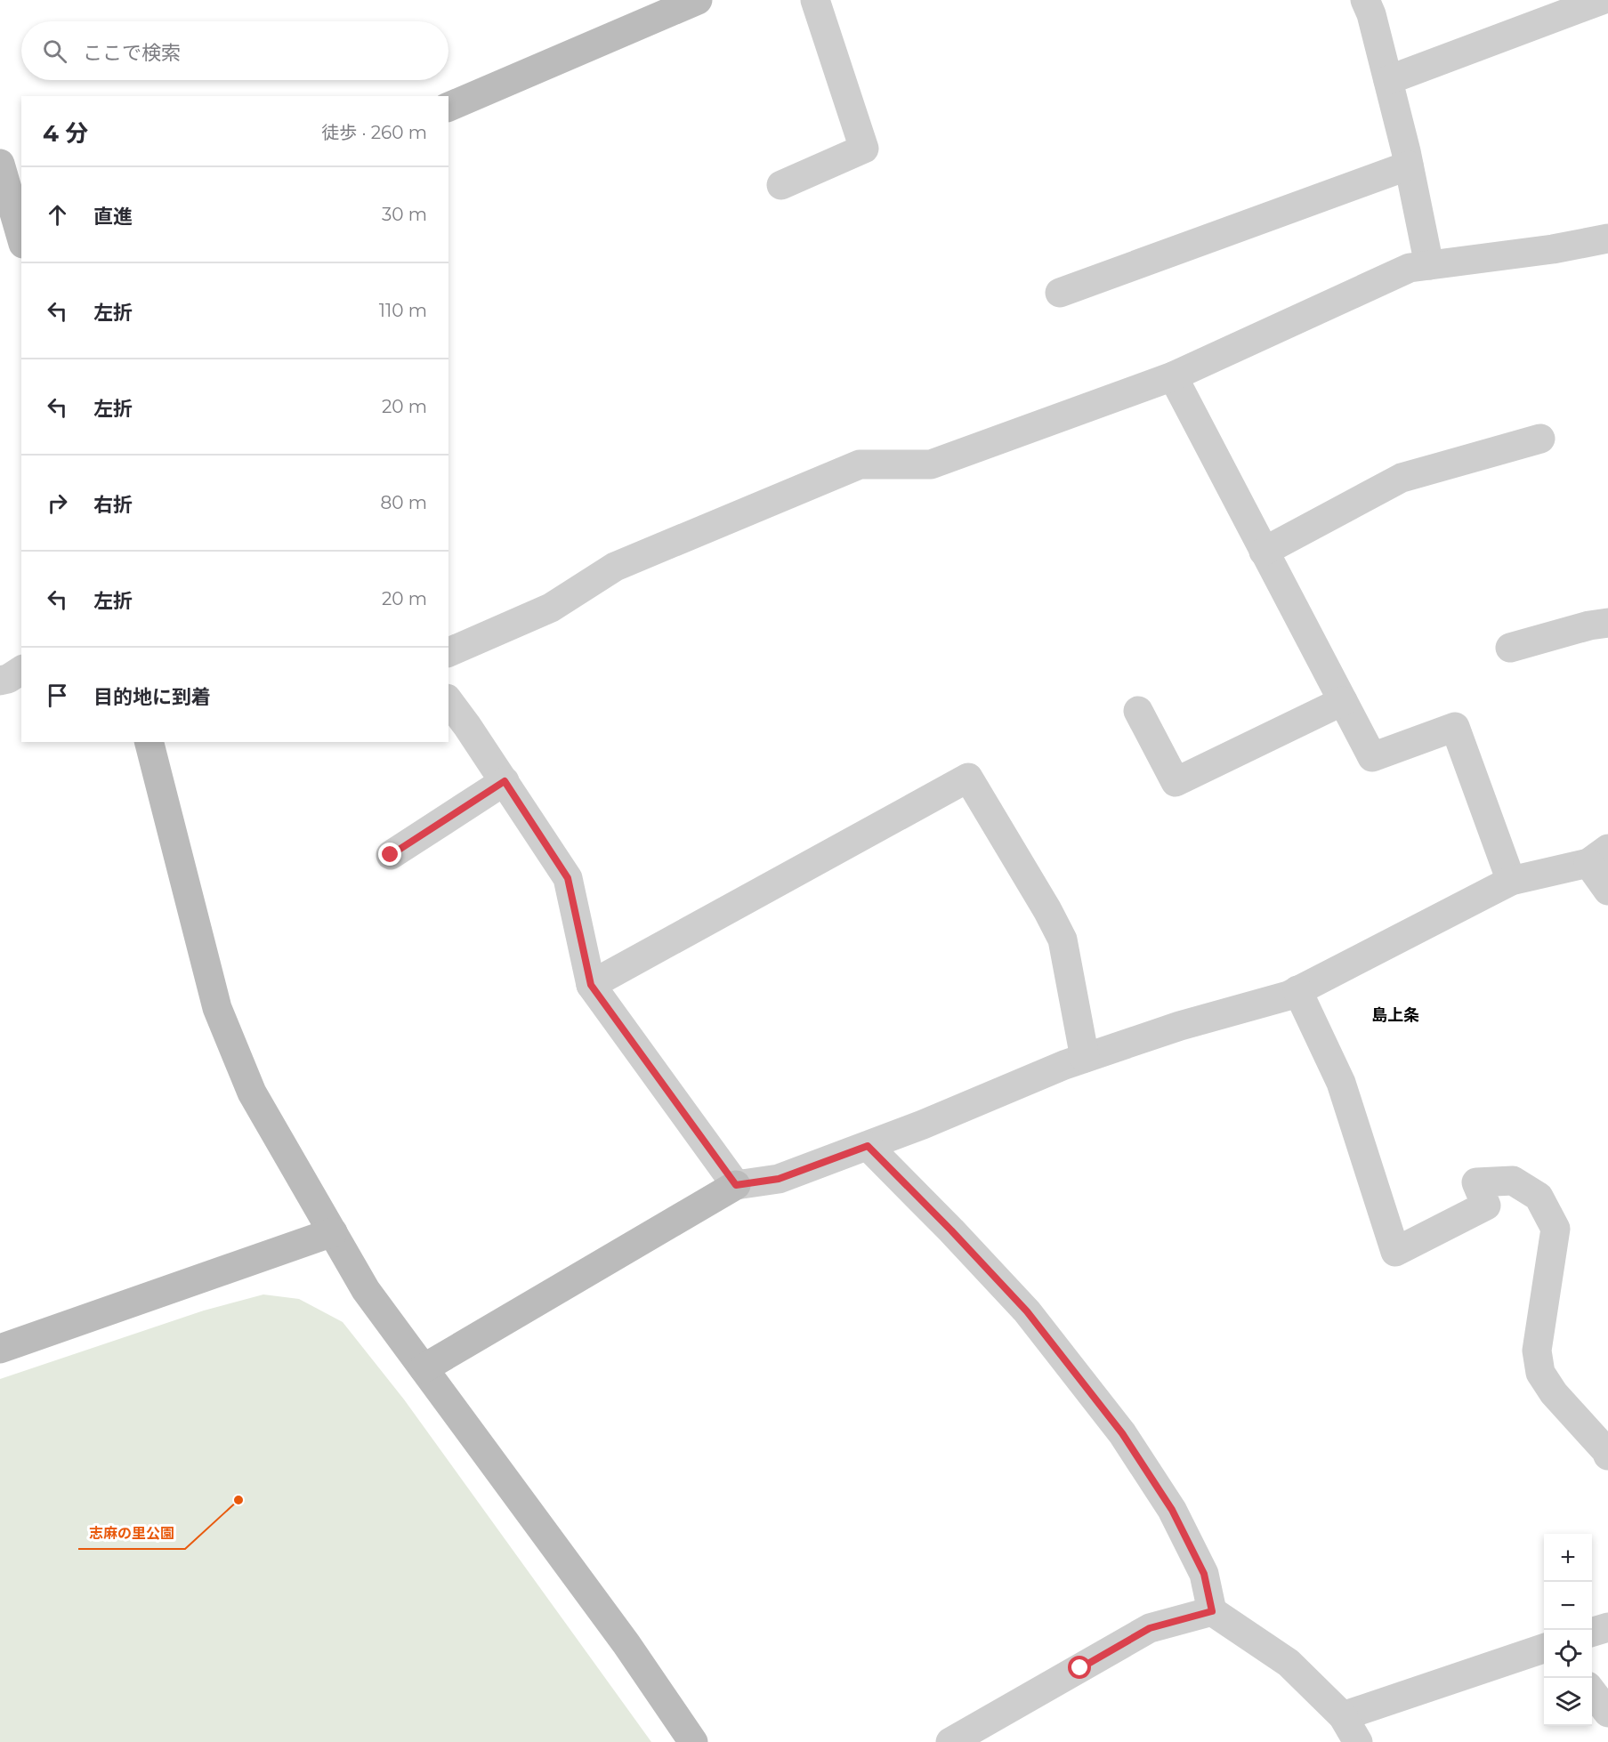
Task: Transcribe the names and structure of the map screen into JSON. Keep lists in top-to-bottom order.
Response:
{
  "districts": ["島上条"],
  "places": ["志麻の里公園"],
  "page": {
    "search": "ここで検索",
    "heading": ["4 分", "徒歩 · 260 m"],
    "list": [
      ["直進", "30 m"],
      ["左折", "110 m"],
      ["左折", "20 m"],
      ["右折", "80 m"],
      ["左折", "20 m"],
      "目的地に到着"
    ],
    "map_buttons": ["+", "−"]
  }
}
